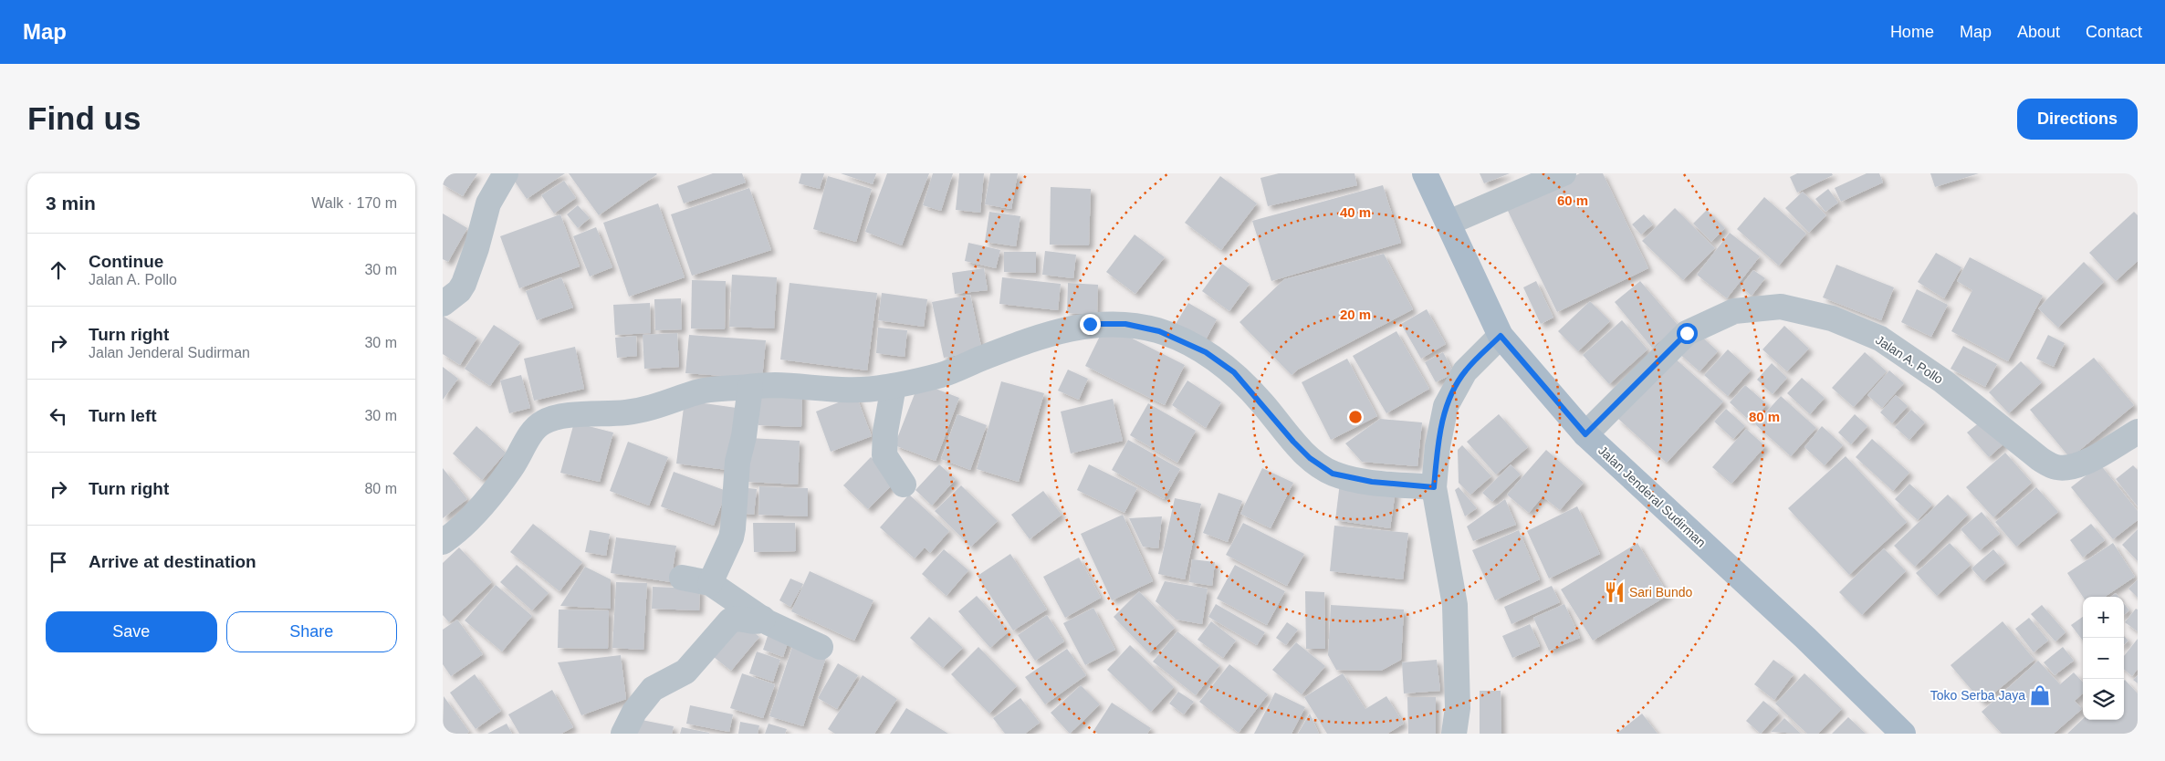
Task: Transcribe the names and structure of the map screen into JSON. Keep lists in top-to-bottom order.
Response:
{
  "streets": {
    "main road": ["Jalan Jenderal Sudirman"],
    "street": ["Jalan A. Pollo"]
  },
  "crossings": [
    ["Jalan A. Pollo", "Jalan Jenderal Sudirman"]
  ],
  "places": {
    "restaurant": ["Sari Bundo"],
    "shop": ["Toko Serba Jaya"]
  },
  "page": {
    "header": "Map",
    "nav": [
      "Home",
      "Map",
      "About",
      "Contact"
    ],
    "buttons": [
      "Directions",
      ["Save", "Share"]
    ],
    "title": "Find us",
    "heading": ["3 min", "Walk · 170 m"],
    "list": [
      ["Continue", "Jalan A. Pollo", "30 m"],
      ["Turn right", "Jalan Jenderal Sudirman", "30 m"],
      ["Turn left", "30 m"],
      ["Turn right", "80 m"],
      "Arrive at destination"
    ],
    "map_buttons": ["+", "−"]
  },
  "rings": [
    "60 m",
    "40 m",
    "20 m",
    "80 m"
  ]
}
